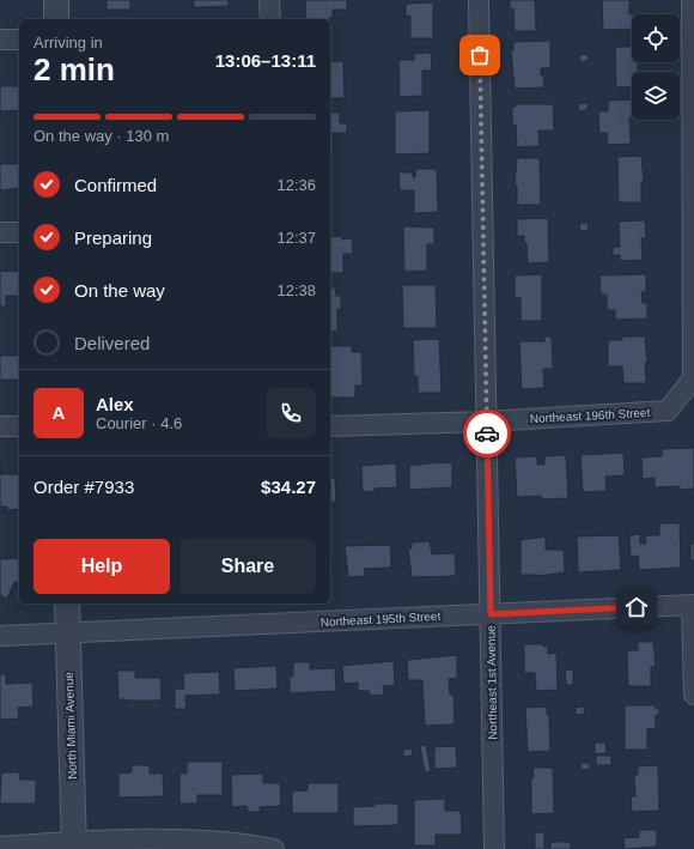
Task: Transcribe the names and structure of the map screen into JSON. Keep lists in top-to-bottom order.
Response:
{
  "streets": {
    "street": [
      "Northeast 196th Street",
      "Northeast 195th Street",
      "Northeast 1st Avenue",
      "North Miami Avenue"
    ]
  },
  "crossings": [
    ["Northeast 196th Street", "Northeast 1st Avenue"],
    ["Northeast 195th Street", "Northeast 1st Avenue"],
    ["Northeast 195th Street", "North Miami Avenue"]
  ],
  "page": {
    "heading": ["2 min", "Arriving in", "13:06–13:11"],
    "panel": [
      "Alex",
      "Courier · 4.6",
      "Order #7933",
      "$34.27"
    ],
    "bar": "On the way · 130 m",
    "list": [
      ["Confirmed", "12:36"],
      ["Preparing", "12:37"],
      ["On the way", "12:38"],
      "Delivered"
    ],
    "round": "A",
    "buttons": ["Help", "Share"]
  }
}
